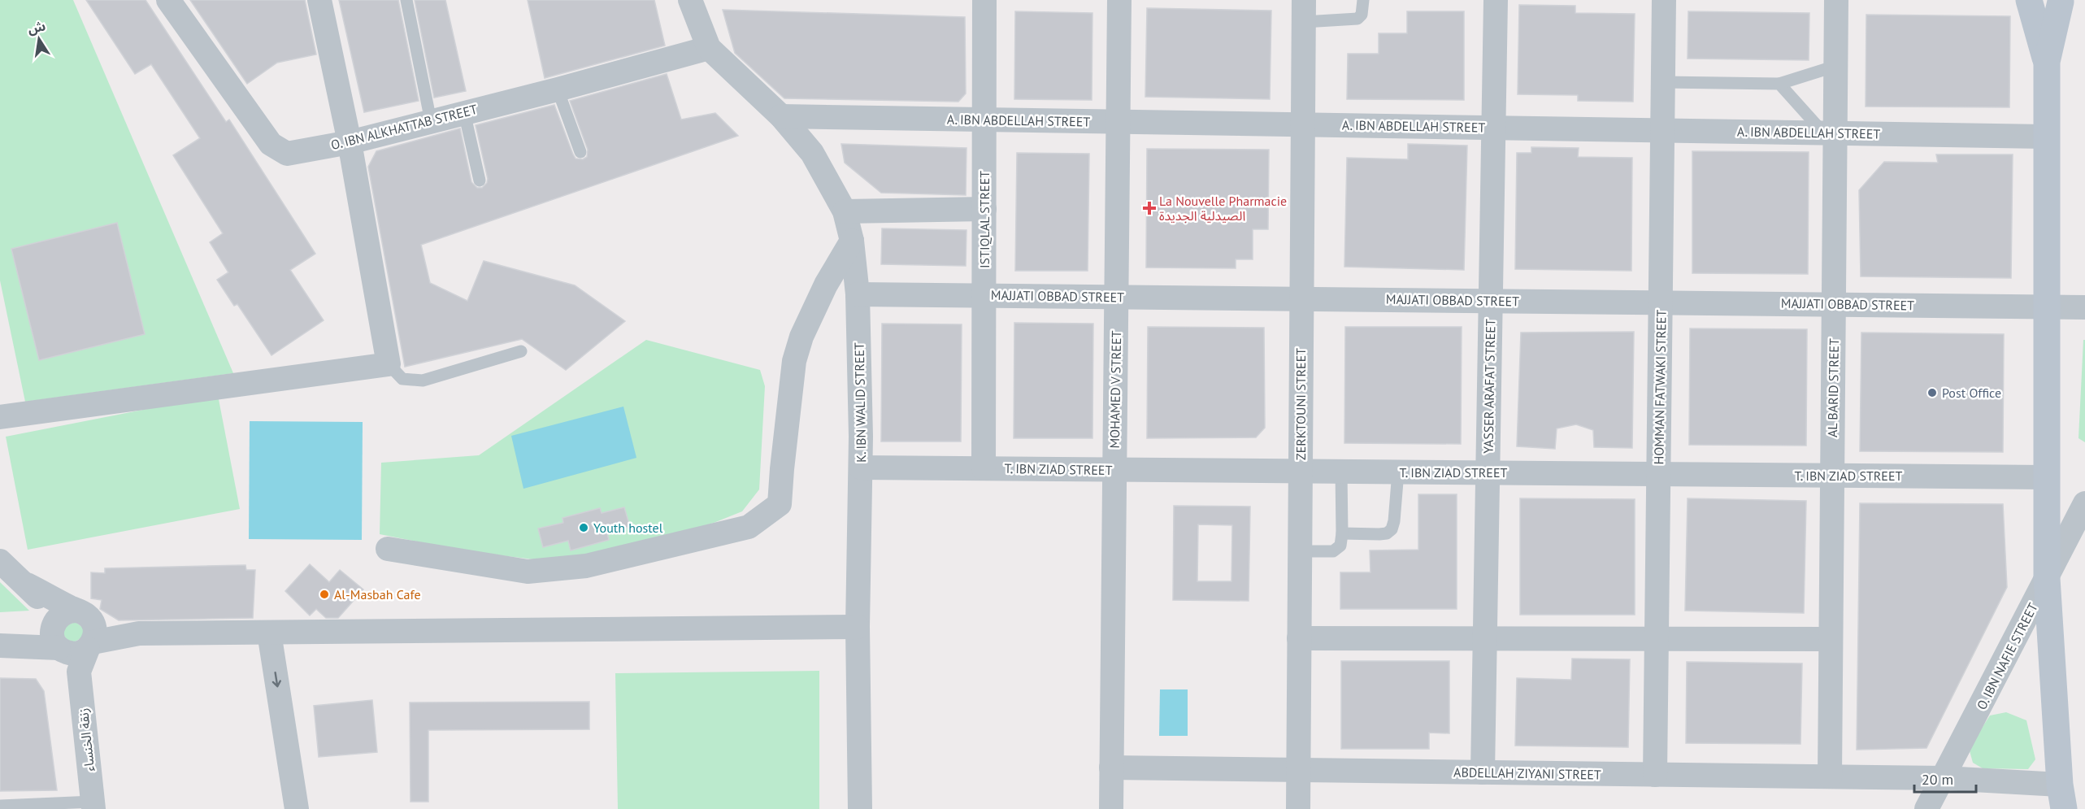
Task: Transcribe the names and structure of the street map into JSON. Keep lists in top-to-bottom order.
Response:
{
  "streets": {
    "street": [
      "A. IBN ABDELLAH STREET",
      "O. IBN ALKHATTAB STREET",
      "ISTIQLAL STREET",
      "MAJJATI OBBAD STREET",
      "YASSER ARAFAT STREET",
      "HOMMAN FATWAKI STREET",
      "AL BARID STREET",
      "MOHAMED V STREET",
      "K. IBN WALID STREET",
      "ZERKTOUNI STREET",
      "T. IBN ZIAD STREET",
      "O. IBN NAFIE STREET",
      "زنقة الخنساء",
      "ABDELLAH ZIYANI STREET"
    ]
  },
  "crossings": [
    ["A. IBN ABDELLAH STREET", "ISTIQLAL STREET"],
    ["A. IBN ABDELLAH STREET", "YASSER ARAFAT STREET"],
    ["A. IBN ABDELLAH STREET", "HOMMAN FATWAKI STREET"],
    ["A. IBN ABDELLAH STREET", "AL BARID STREET"],
    ["A. IBN ABDELLAH STREET", "MOHAMED V STREET"],
    ["A. IBN ABDELLAH STREET", "K. IBN WALID STREET"],
    ["A. IBN ABDELLAH STREET", "ZERKTOUNI STREET"],
    ["O. IBN ALKHATTAB STREET", "K. IBN WALID STREET"],
    ["ISTIQLAL STREET", "MAJJATI OBBAD STREET"],
    ["ISTIQLAL STREET", "T. IBN ZIAD STREET"],
    ["MAJJATI OBBAD STREET", "YASSER ARAFAT STREET"],
    ["MAJJATI OBBAD STREET", "HOMMAN FATWAKI STREET"],
    ["MAJJATI OBBAD STREET", "AL BARID STREET"],
    ["MAJJATI OBBAD STREET", "MOHAMED V STREET"],
    ["MAJJATI OBBAD STREET", "K. IBN WALID STREET"],
    ["MAJJATI OBBAD STREET", "ZERKTOUNI STREET"],
    ["YASSER ARAFAT STREET", "T. IBN ZIAD STREET"],
    ["YASSER ARAFAT STREET", "ABDELLAH ZIYANI STREET"],
    ["HOMMAN FATWAKI STREET", "T. IBN ZIAD STREET"],
    ["HOMMAN FATWAKI STREET", "ABDELLAH ZIYANI STREET"],
    ["AL BARID STREET", "T. IBN ZIAD STREET"],
    ["AL BARID STREET", "ABDELLAH ZIYANI STREET"],
    ["MOHAMED V STREET", "T. IBN ZIAD STREET"],
    ["MOHAMED V STREET", "ABDELLAH ZIYANI STREET"],
    ["K. IBN WALID STREET", "T. IBN ZIAD STREET"],
    ["ZERKTOUNI STREET", "T. IBN ZIAD STREET"],
    ["ZERKTOUNI STREET", "ABDELLAH ZIYANI STREET"],
    ["O. IBN NAFIE STREET", "ABDELLAH ZIYANI STREET"]
  ],
  "places": {
    "health": ["La Nouvelle Pharmacie الصيدلية الجديدة"],
    "other": ["Post Office", "Youth hostel", "Al-Masbah Cafe"]
  },
  "scale_bar": "20 m",
  "north": "top"
}
